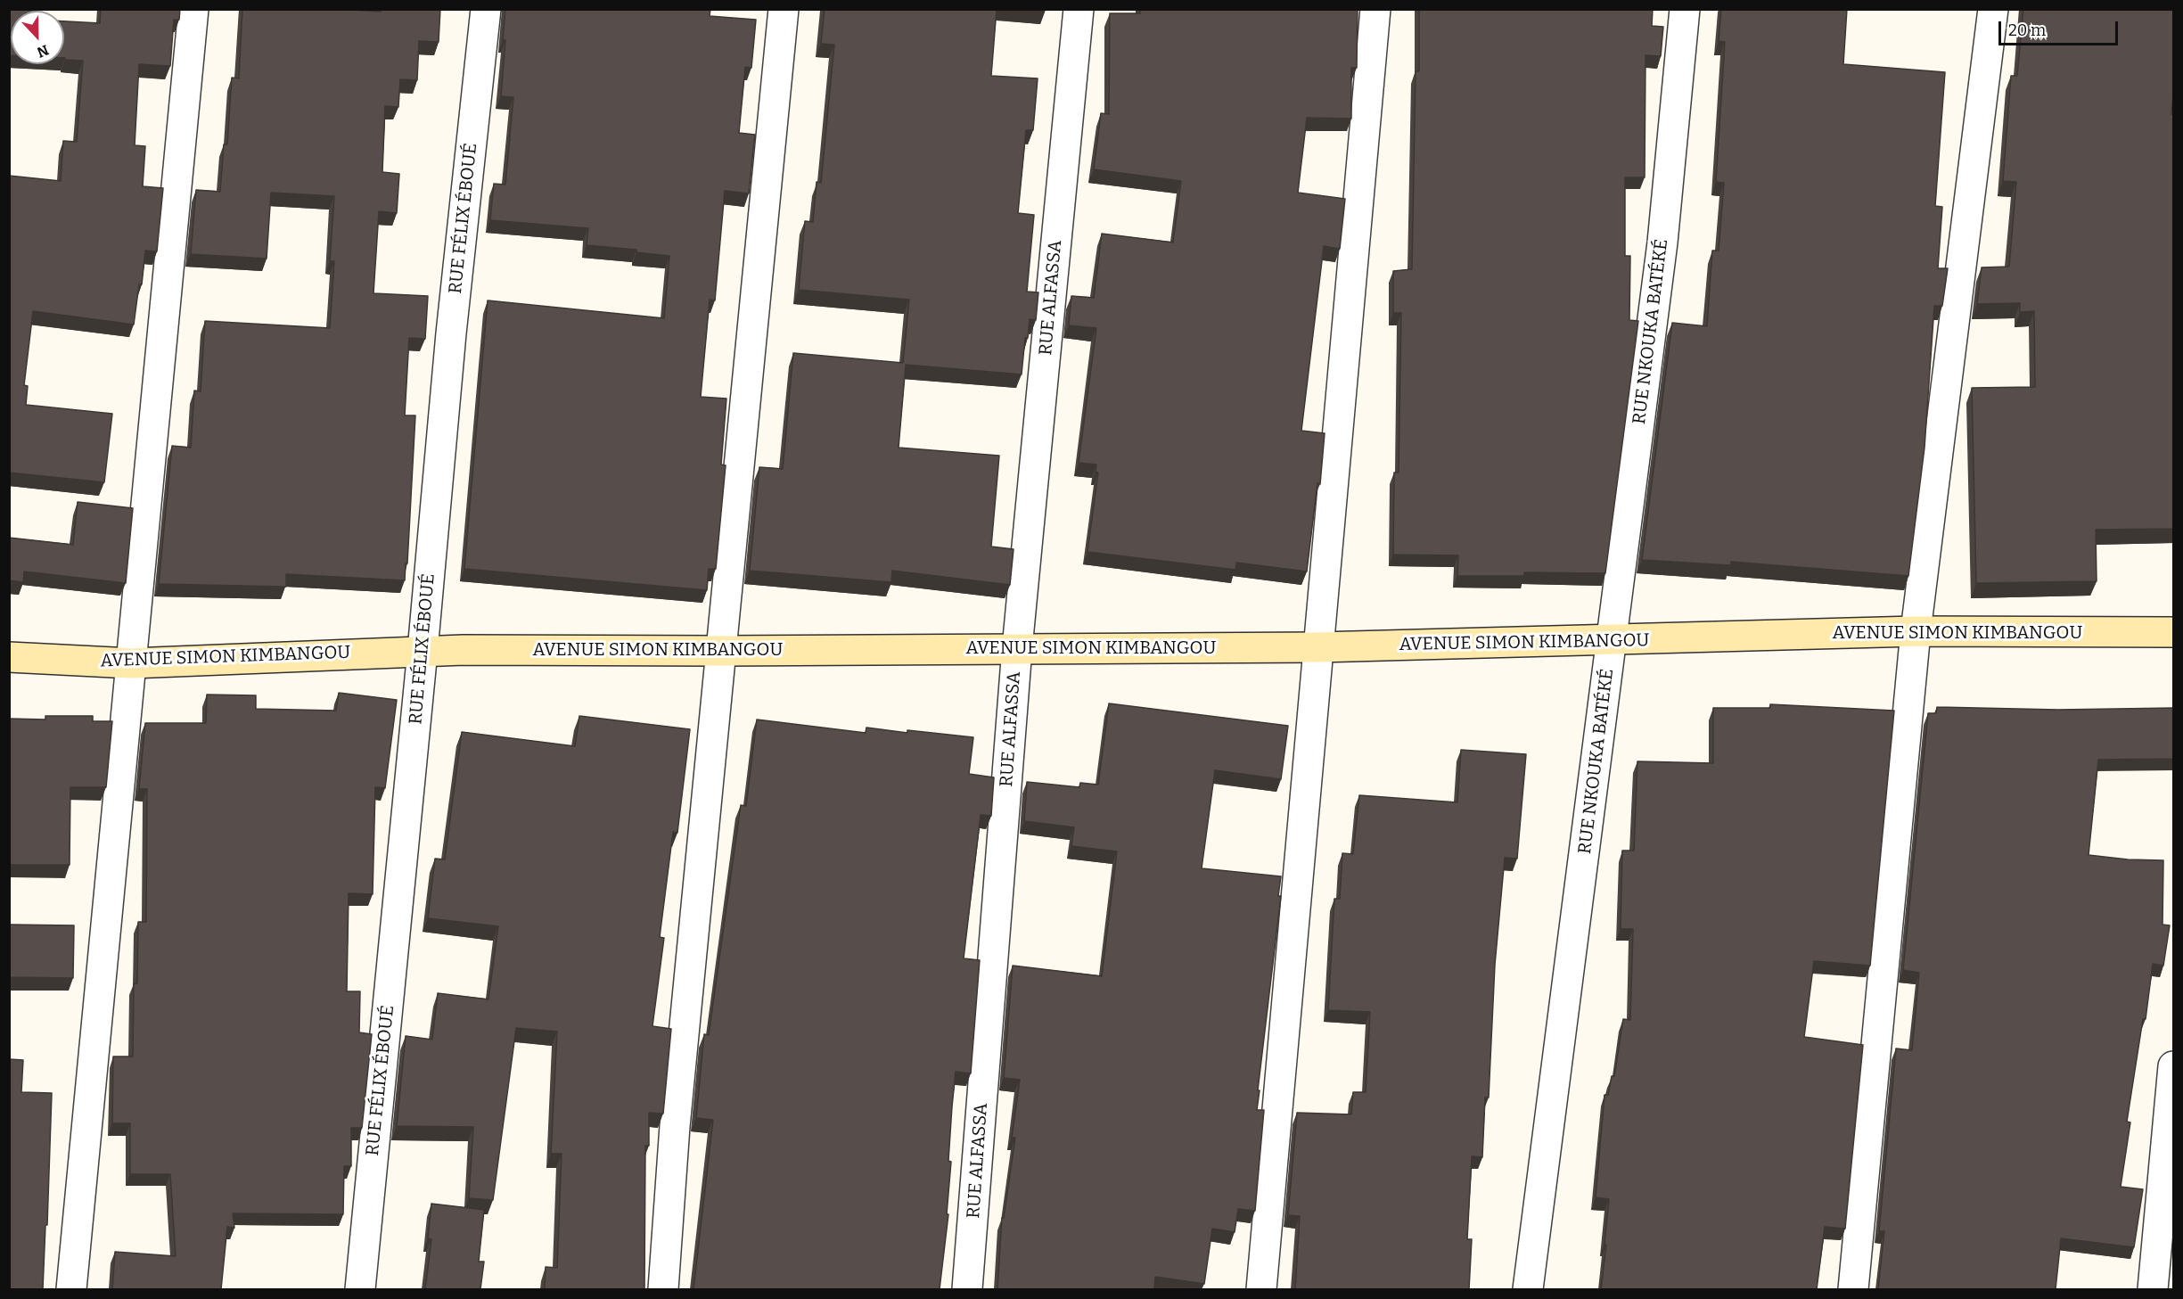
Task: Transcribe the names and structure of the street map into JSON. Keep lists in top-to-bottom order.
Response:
{
  "streets": {
    "street": [
      "RUE FÉLIX ÉBOUÉ",
      "RUE ALFASSA",
      "RUE NKOUKA BATÉKÉ",
      "AVENUE SIMON KIMBANGOU"
    ]
  },
  "crossings": [
    ["RUE FÉLIX ÉBOUÉ", "AVENUE SIMON KIMBANGOU"],
    ["RUE ALFASSA", "AVENUE SIMON KIMBANGOU"],
    ["RUE NKOUKA BATÉKÉ", "AVENUE SIMON KIMBANGOU"]
  ],
  "scale_bar": "20 m",
  "north": "bottom"
}
